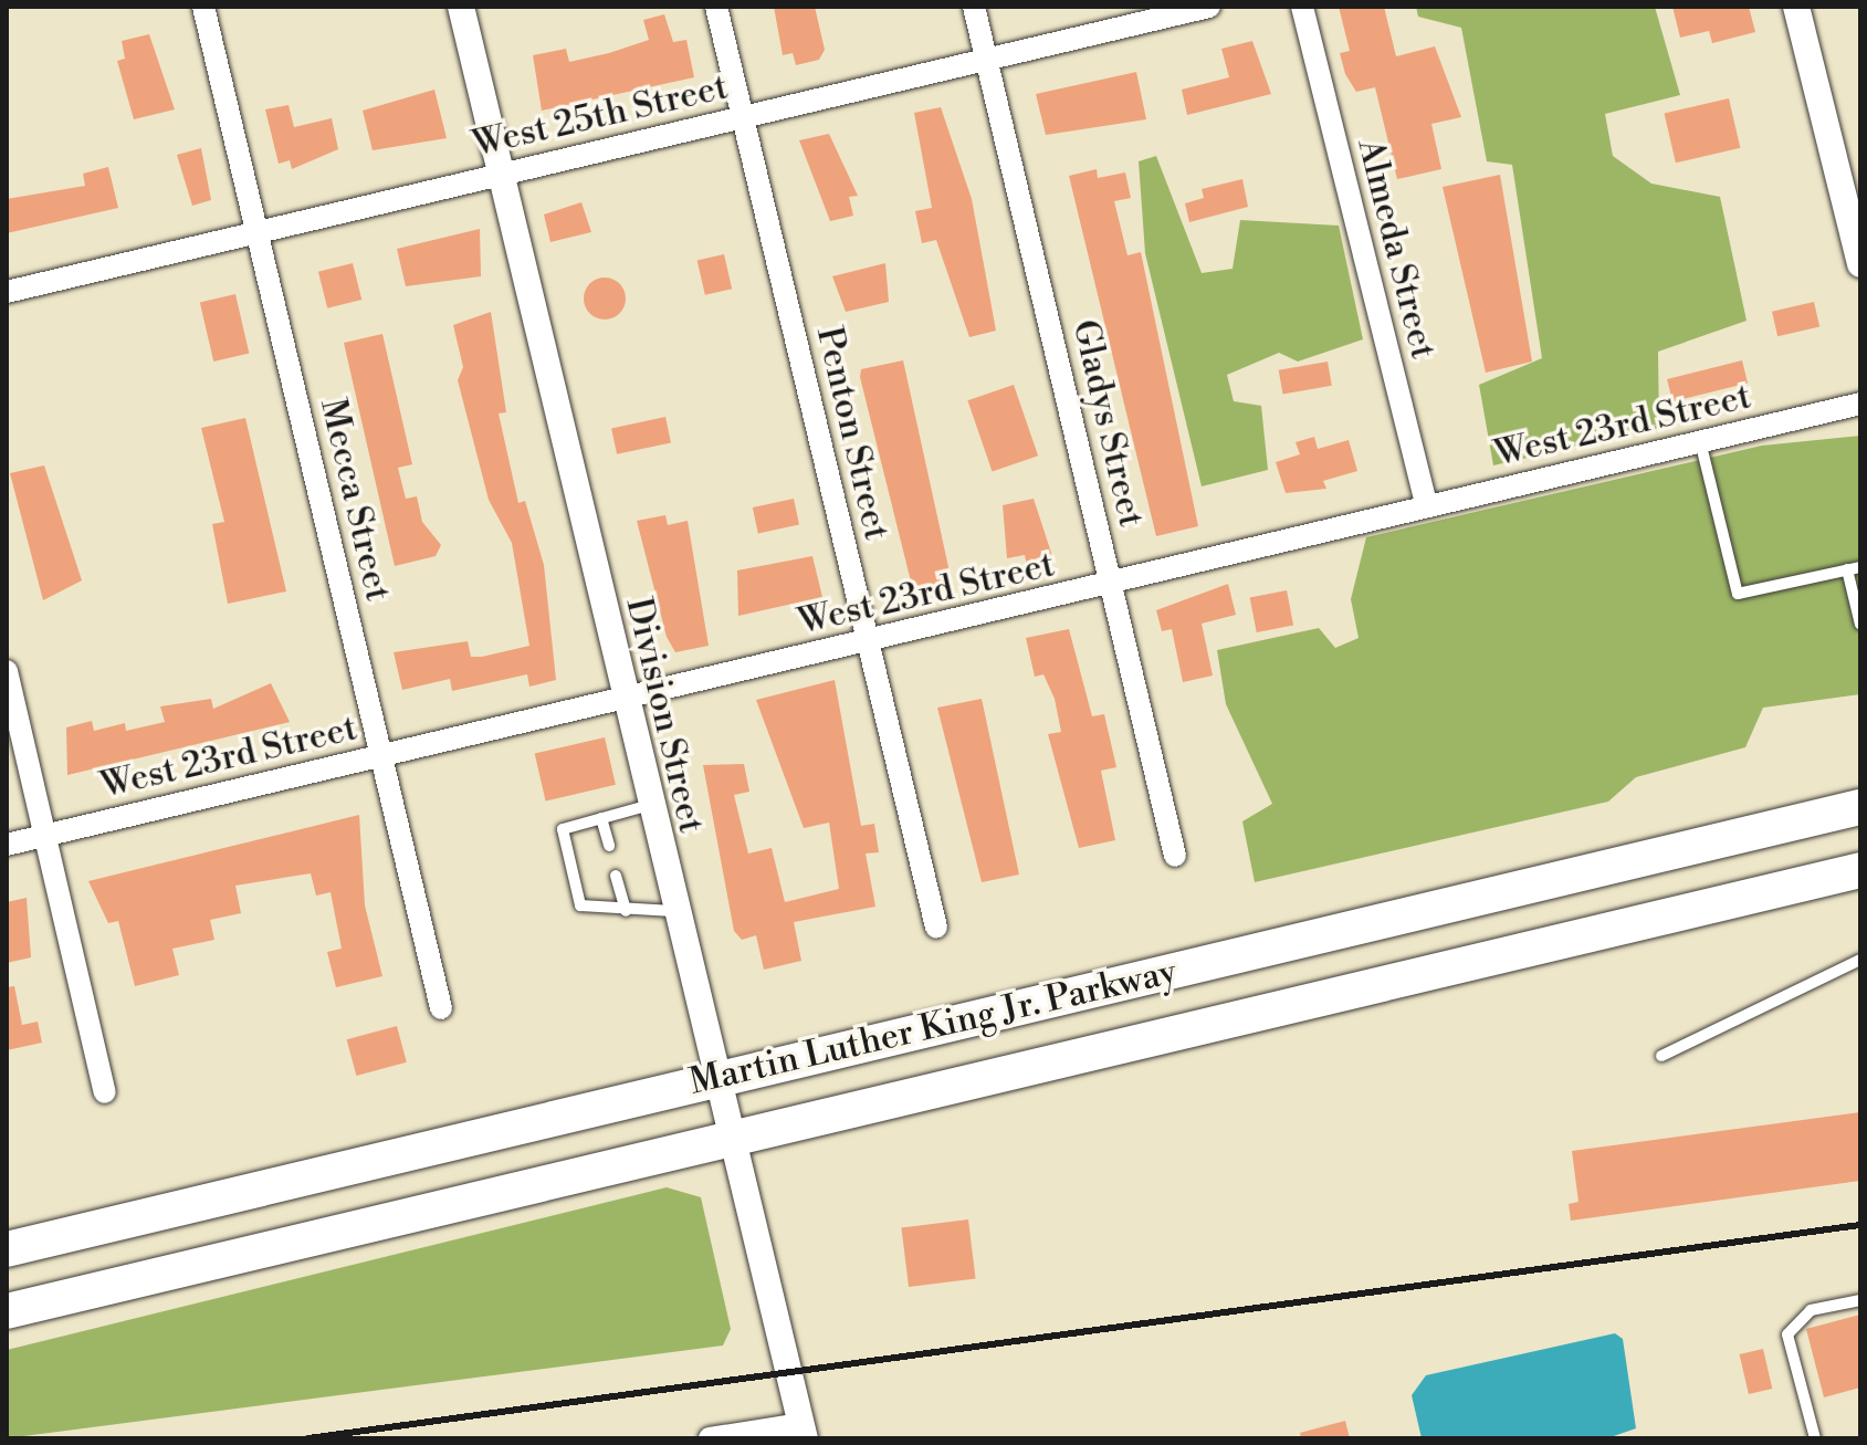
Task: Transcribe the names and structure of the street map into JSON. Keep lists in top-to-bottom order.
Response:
{
  "streets": {
    "highway": ["Martin Luther King Jr. Parkway"],
    "street": [
      "West 25th Street",
      "Almeda Street",
      "Gladys Street",
      "West 23rd Street",
      "Penton Street",
      "Mecca Street",
      "Division Street"
    ]
  },
  "crossings": [
    ["West 25th Street", "Gladys Street"],
    ["West 25th Street", "Penton Street"],
    ["West 25th Street", "Mecca Street"],
    ["West 25th Street", "Division Street"],
    ["Almeda Street", "West 23rd Street"],
    ["Gladys Street", "West 23rd Street"],
    ["West 23rd Street", "Penton Street"],
    ["West 23rd Street", "Mecca Street"],
    ["West 23rd Street", "Division Street"],
    ["Division Street", "Martin Luther King Jr. Parkway"]
  ]
}
